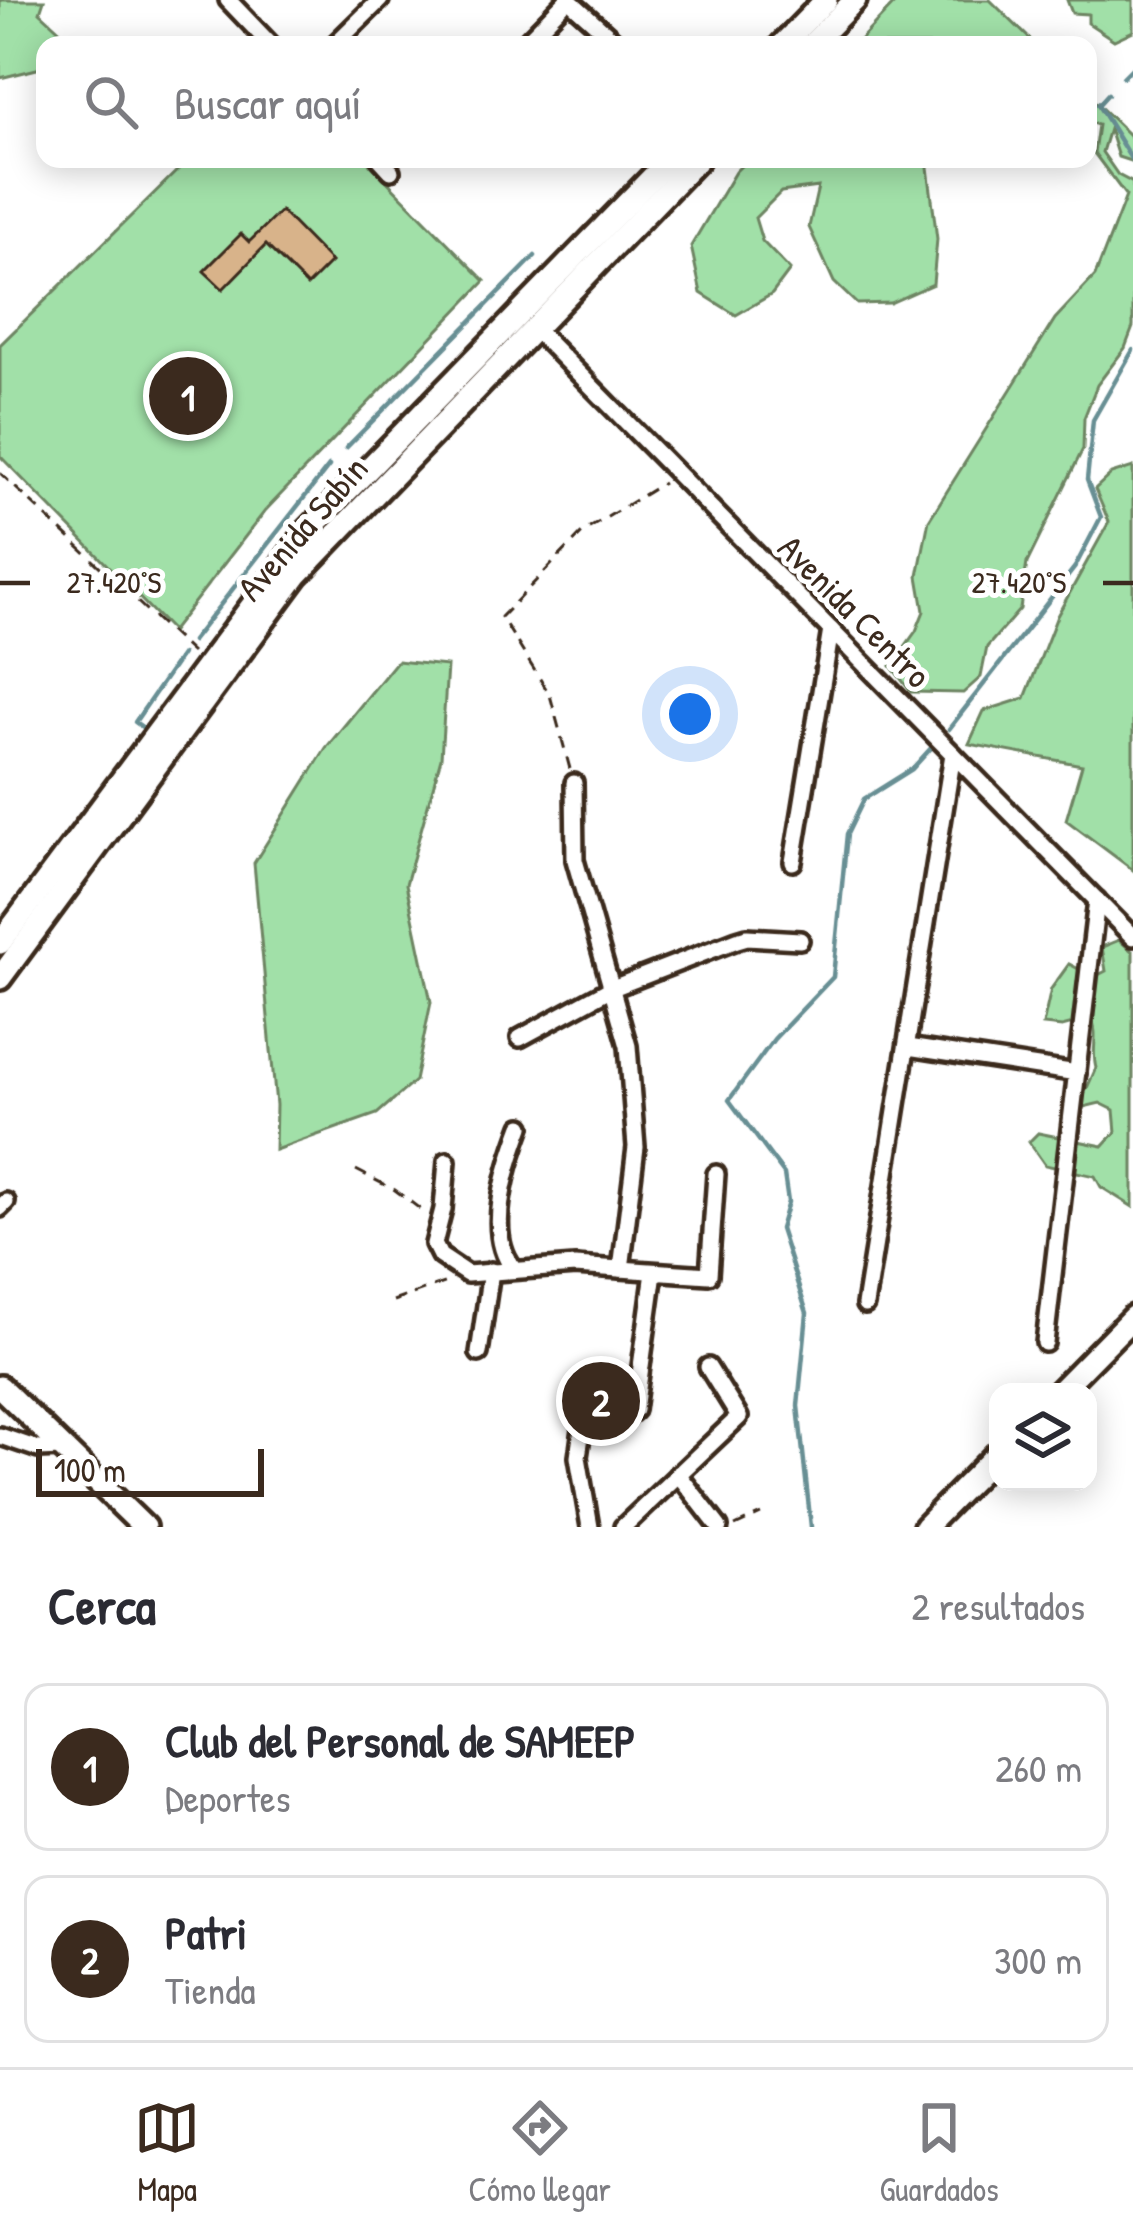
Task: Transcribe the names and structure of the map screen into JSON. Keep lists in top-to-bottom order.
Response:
{
  "streets": {
    "main road": ["Avenida Sabín"],
    "street": ["Avenida Centro"]
  },
  "crossings": [
    ["Avenida Sabín", "Avenida Centro"]
  ],
  "scale_bar": "100 m",
  "page": {
    "search": "Buscar aquí",
    "pins": ["1", "2"],
    "scale": "100 m",
    "heading": ["Cerca", "2 resultados"],
    "list": [
      {
        "mark": "1",
        "name": "Club del Personal de SAMEEP",
        "note": "Deportes",
        "value": "260 m"
      },
      {
        "mark": "2",
        "name": "Patri",
        "note": "Tienda",
        "value": "300 m"
      }
    ],
    "nav": ["Mapa", "Cómo llegar", "Guardados"]
  },
  "coordinates": ["27.420°S"]
}
